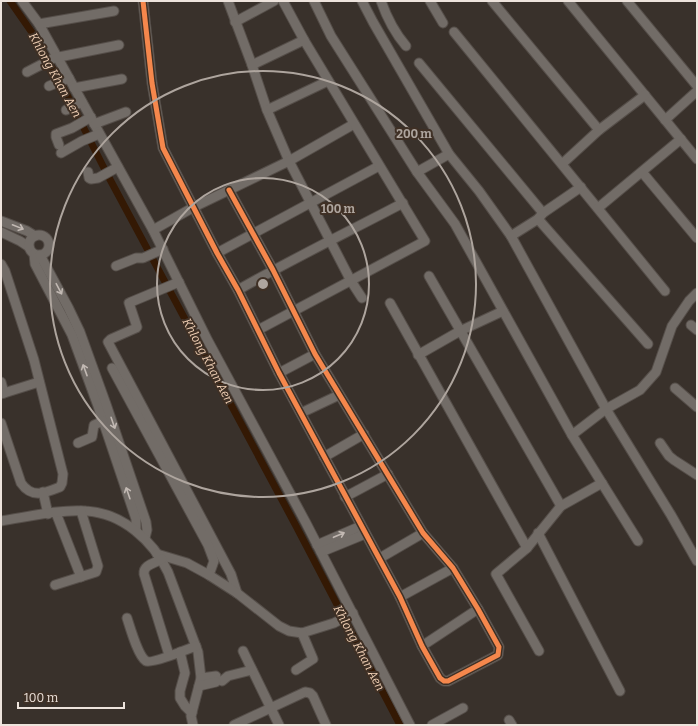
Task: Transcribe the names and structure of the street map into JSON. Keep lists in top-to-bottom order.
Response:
{
  "water": ["Khlong Khan Aen"],
  "scale_bar": "100 m",
  "rings": ["200 m", "100 m"]
}
